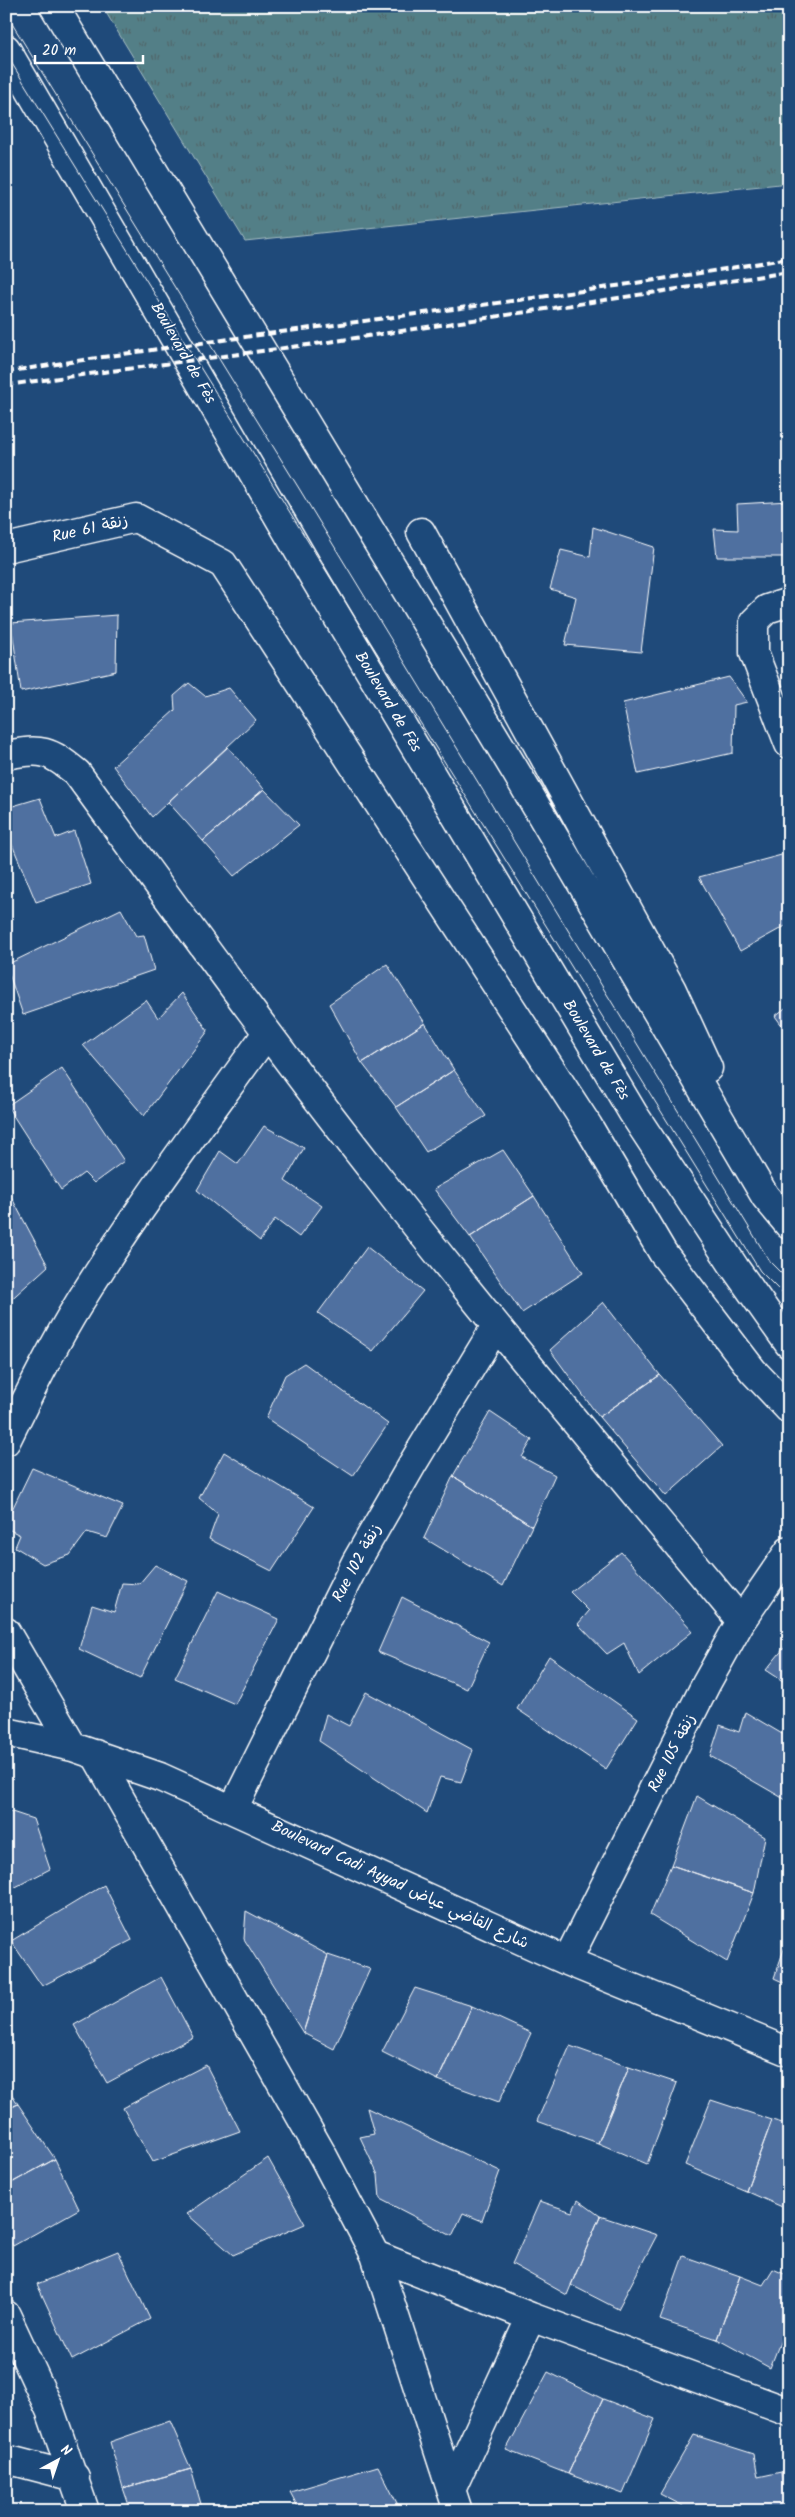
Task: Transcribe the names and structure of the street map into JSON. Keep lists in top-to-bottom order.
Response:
{
  "streets": {
    "street": [
      "Boulevard de Fès",
      "Rue 61 زنقة",
      "Rue 102 زنقة",
      "Rue 105 زنقة",
      "Boulevard Cadi Ayyad شارع القاضي عياض"
    ]
  },
  "crossings": [
    ["Rue 102 زنقة", "Boulevard Cadi Ayyad شارع القاضي عياض"],
    ["Rue 105 زنقة", "Boulevard Cadi Ayyad شارع القاضي عياض"]
  ],
  "scale_bar": "20 m",
  "north": "top right"
}
